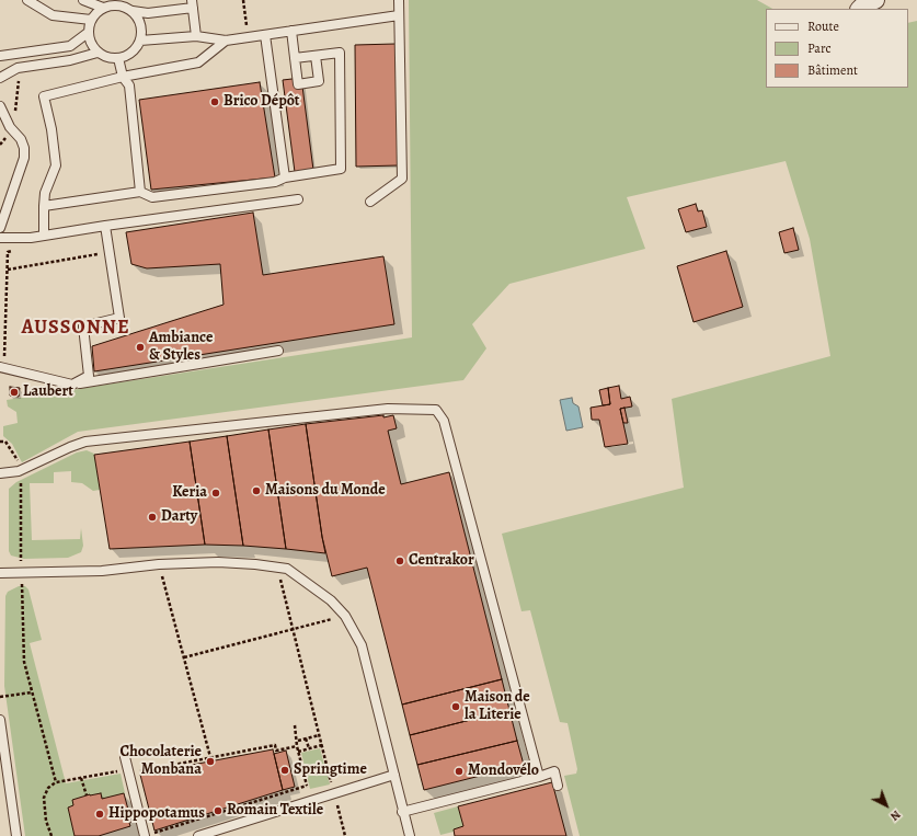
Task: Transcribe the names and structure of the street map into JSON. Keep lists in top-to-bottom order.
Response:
{
  "districts": ["AUSSONNE"],
  "places": [
    "Brico Dépôt",
    "Ambiance & Styles",
    "Laubert",
    "Maisons du Monde",
    "Keria",
    "Darty",
    "Centrakor",
    "Maison de la Literie",
    "Chocolaterie Monbana",
    "Springtime",
    "Mondovélo",
    "Romain Textile",
    "Hippopotamus"
  ],
  "legend": ["Route", "Parc", "Bâtiment"],
  "north": "bottom right"
}
